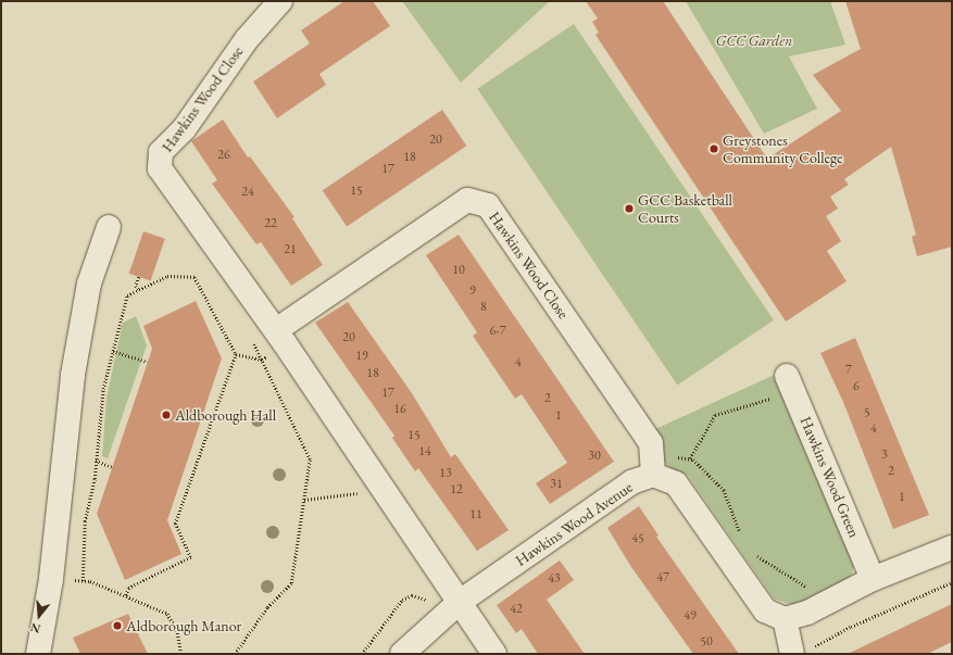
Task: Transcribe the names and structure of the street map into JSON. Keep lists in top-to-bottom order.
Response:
{
  "streets": {
    "street": ["Hawkins Wood Close", "Hawkins Wood Green", "Hawkins Wood Avenue"]
  },
  "crossings": [
    ["Hawkins Wood Close", "Hawkins Wood Avenue"]
  ],
  "parks": ["GCC Garden"],
  "places": [
    "Greystones Community College",
    "GCC Basketball Courts",
    "Aldborough Hall",
    "Aldborough Manor"
  ],
  "house_numbers": [
    "20",
    "26",
    "18",
    "17",
    "15",
    "24",
    "22",
    "21",
    "10",
    "9",
    "8",
    "6-7",
    "20",
    "19",
    "4",
    "7",
    "18",
    "6",
    "17",
    "2",
    "16",
    "5",
    "1",
    "4",
    "15",
    "14",
    "3",
    "30",
    "2",
    "13",
    "31",
    "12",
    "1",
    "11",
    "45",
    "47",
    "43",
    "42",
    "49",
    "50"
  ],
  "north": "bottom"
}
